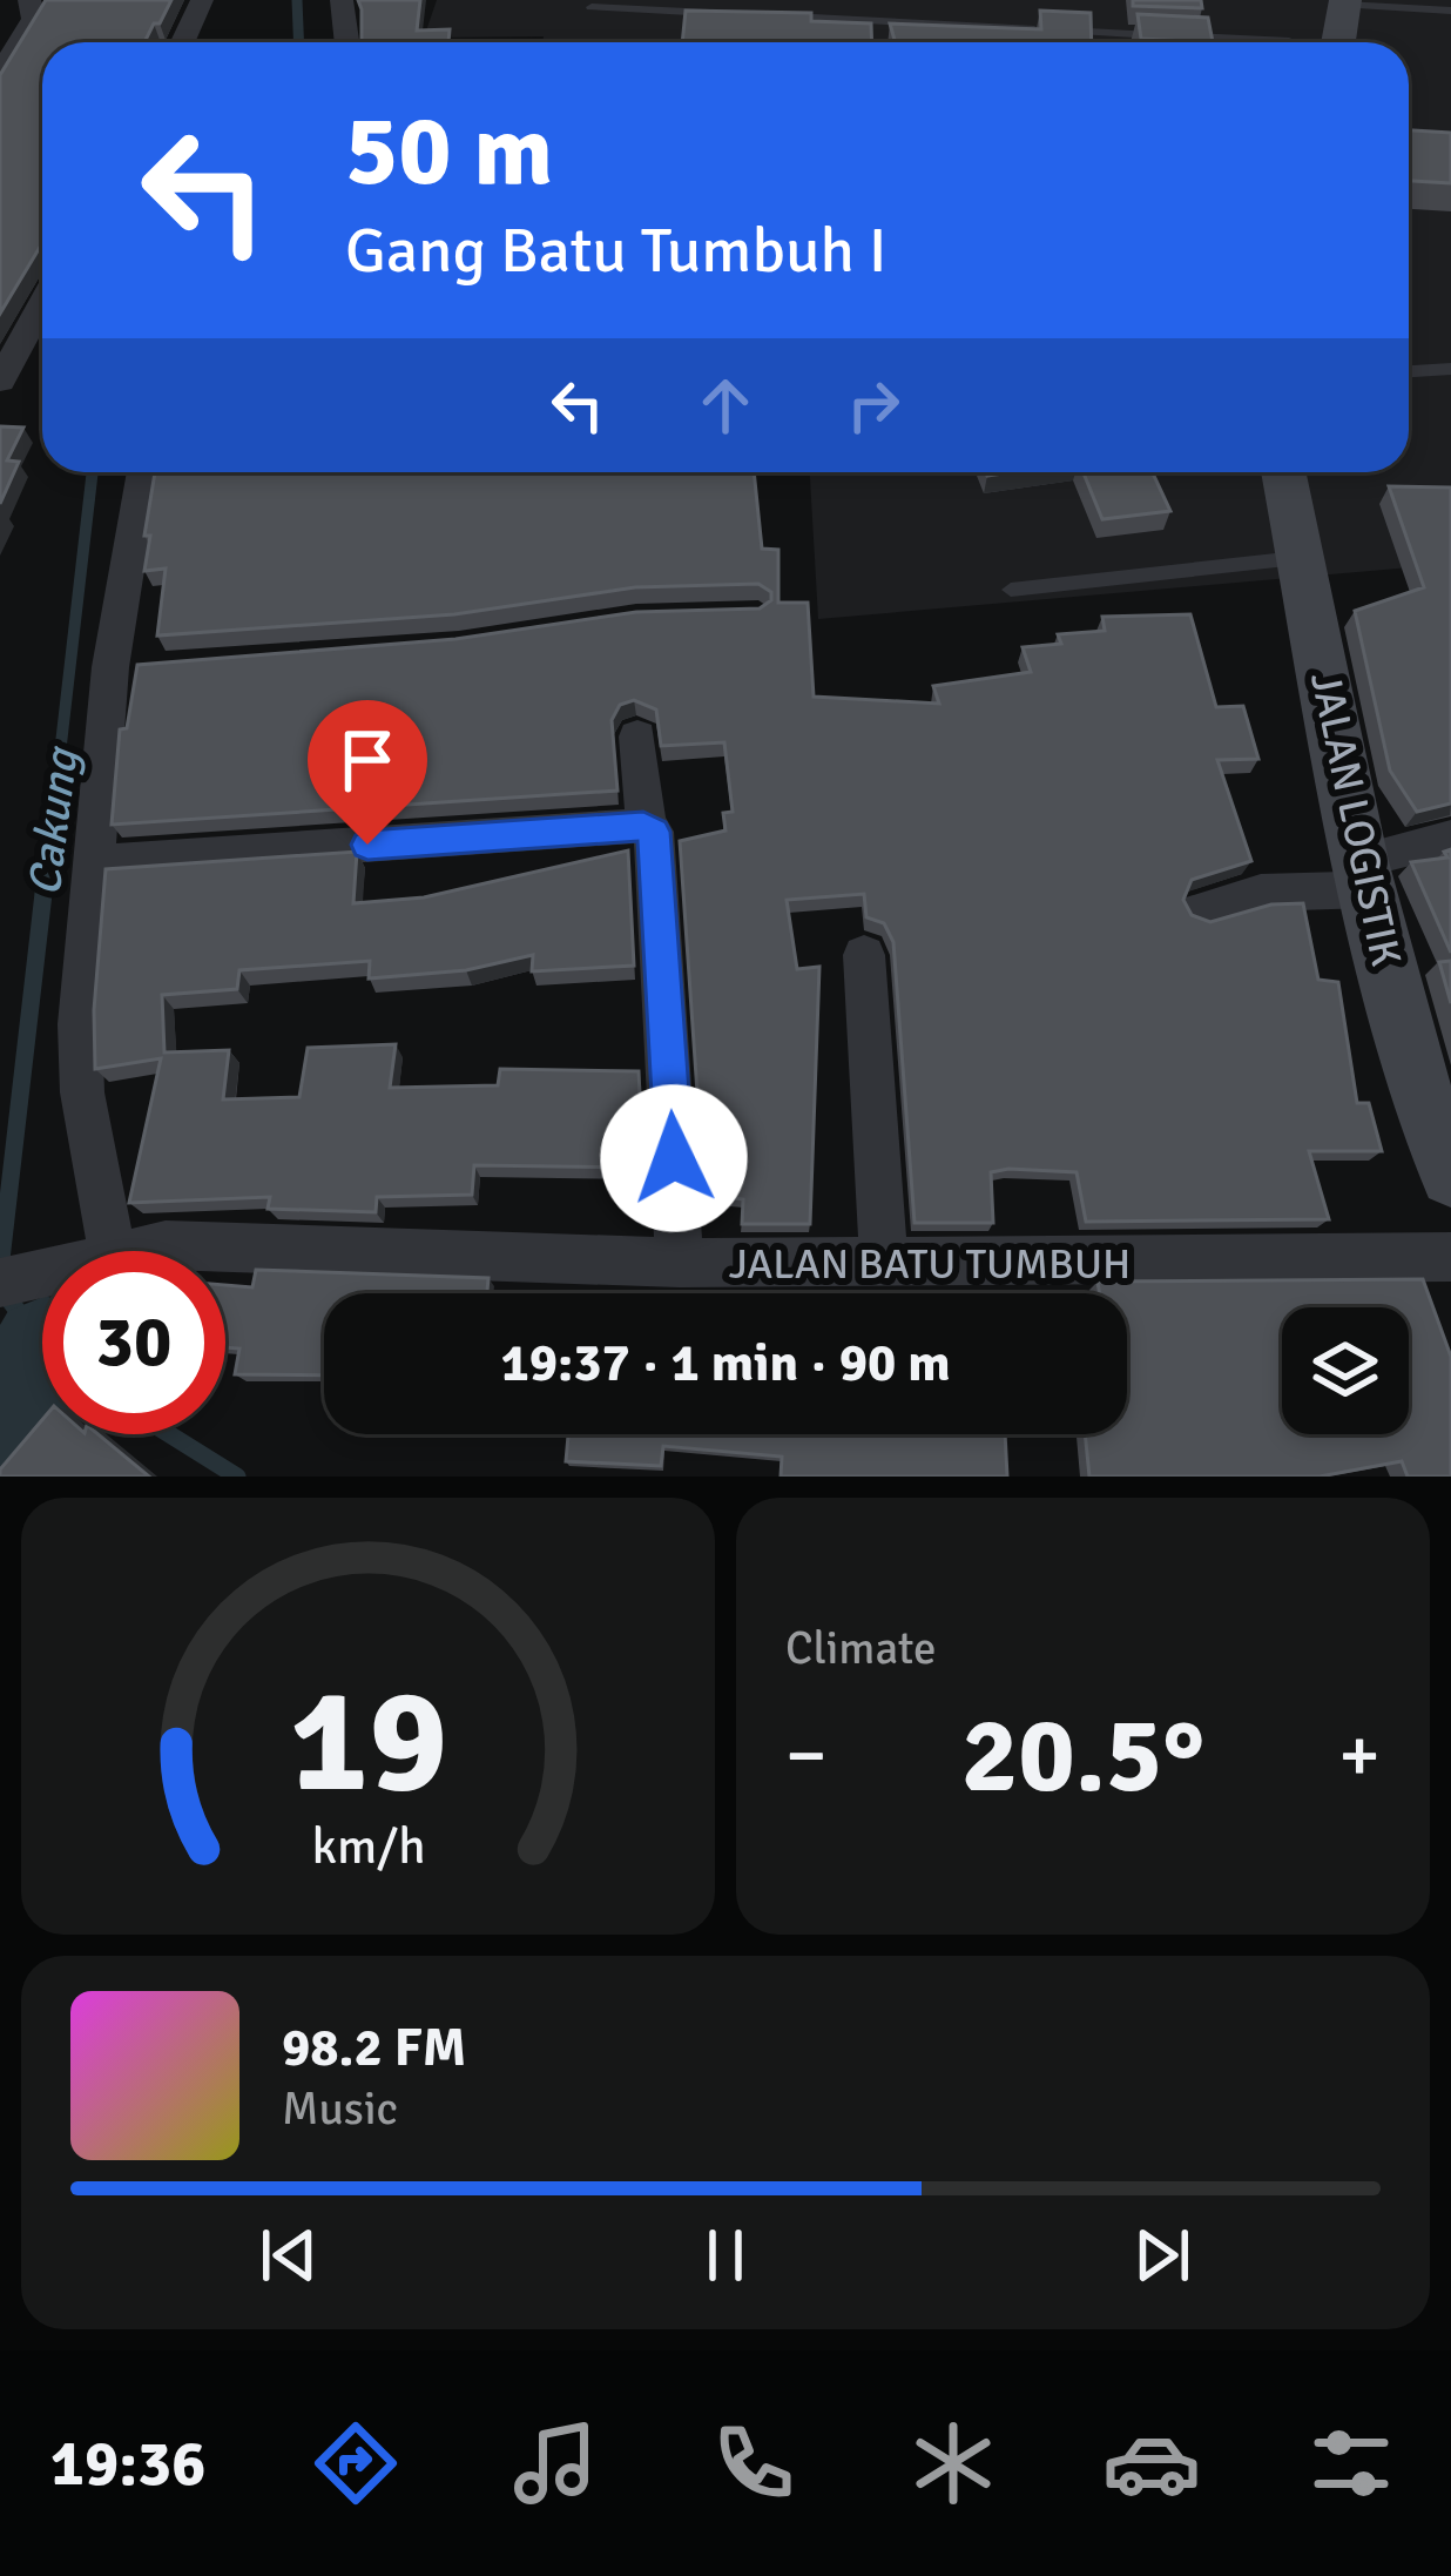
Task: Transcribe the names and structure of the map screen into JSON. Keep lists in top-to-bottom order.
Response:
{
  "streets": {
    "main road": ["JALAN LOGISTIK"],
    "street": ["JALAN BATU TUMBUH"]
  },
  "water": ["Cakung"],
  "page": {
    "turn": ["50 m", "Gang Batu Tumbuh I"],
    "limit": "30",
    "trip": "19:37 · 1 min · 90 m",
    "tile": "Climate",
    "heat": ["−", "20.5°", "+"],
    "song": ["98.2 FM", "Music"],
    "tabs": "19:36",
    "gauge": ["19", "km/h"]
  }
}
